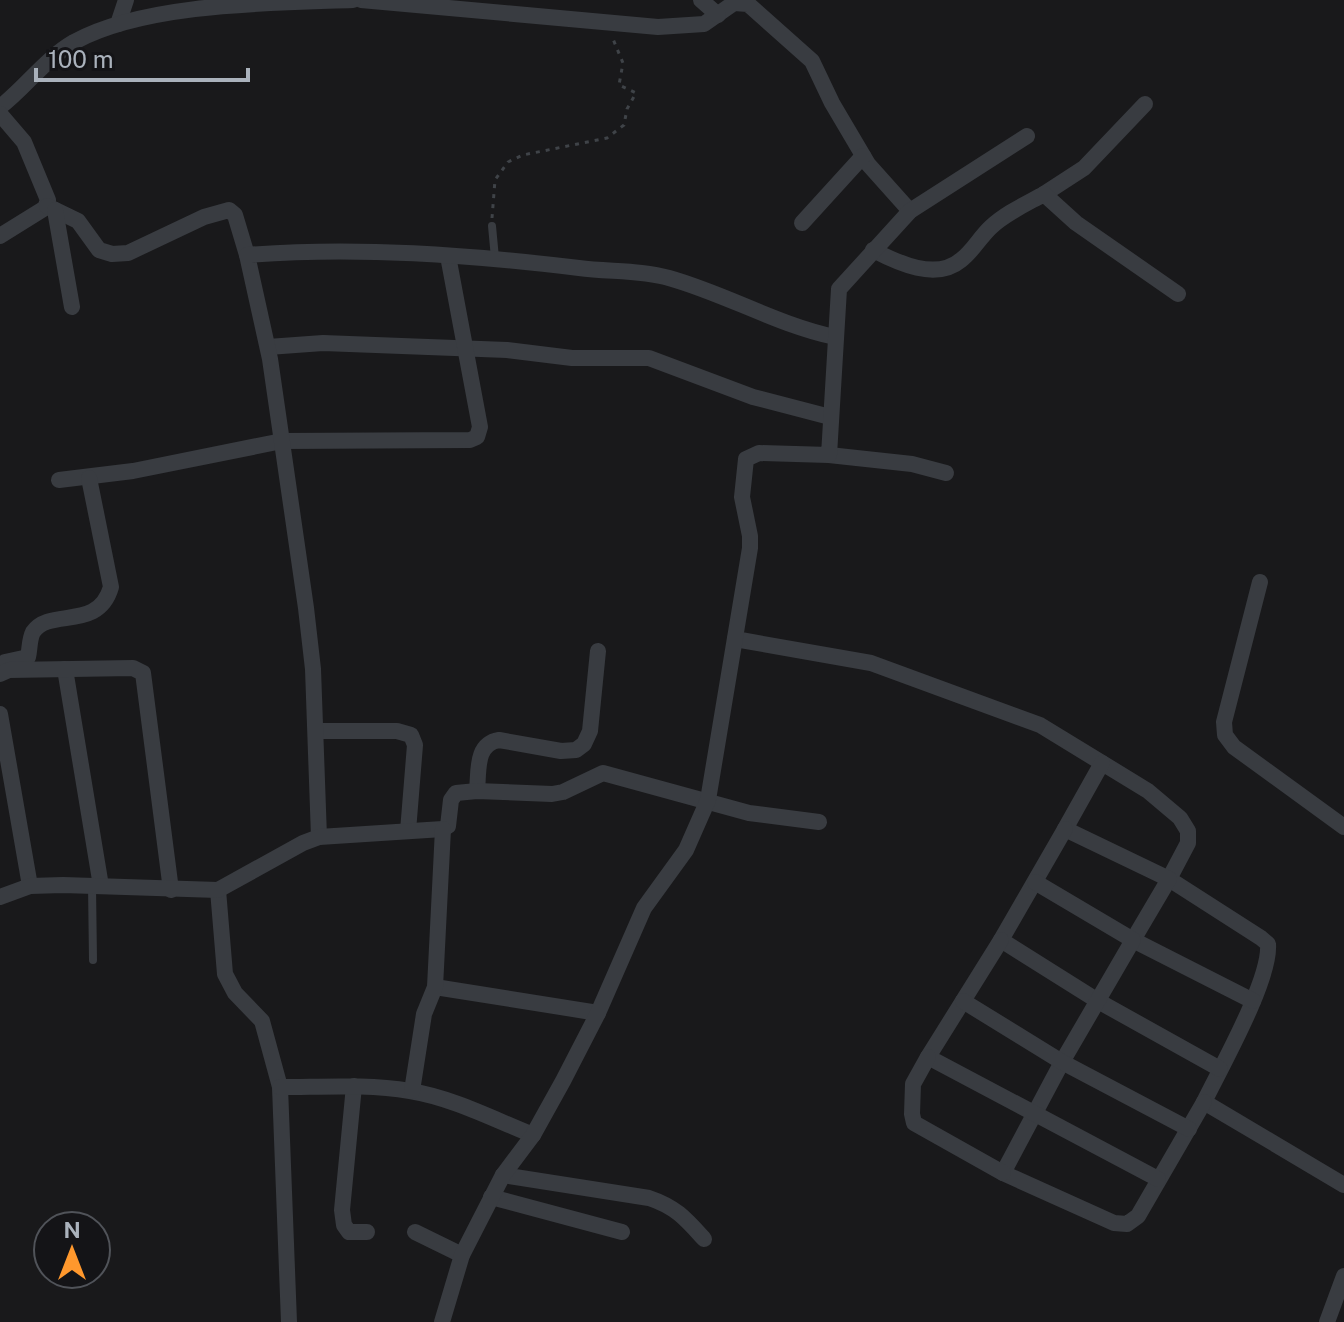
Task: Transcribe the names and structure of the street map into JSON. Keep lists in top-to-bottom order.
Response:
{
  "scale_bar": "100 m",
  "north": "top"
}
